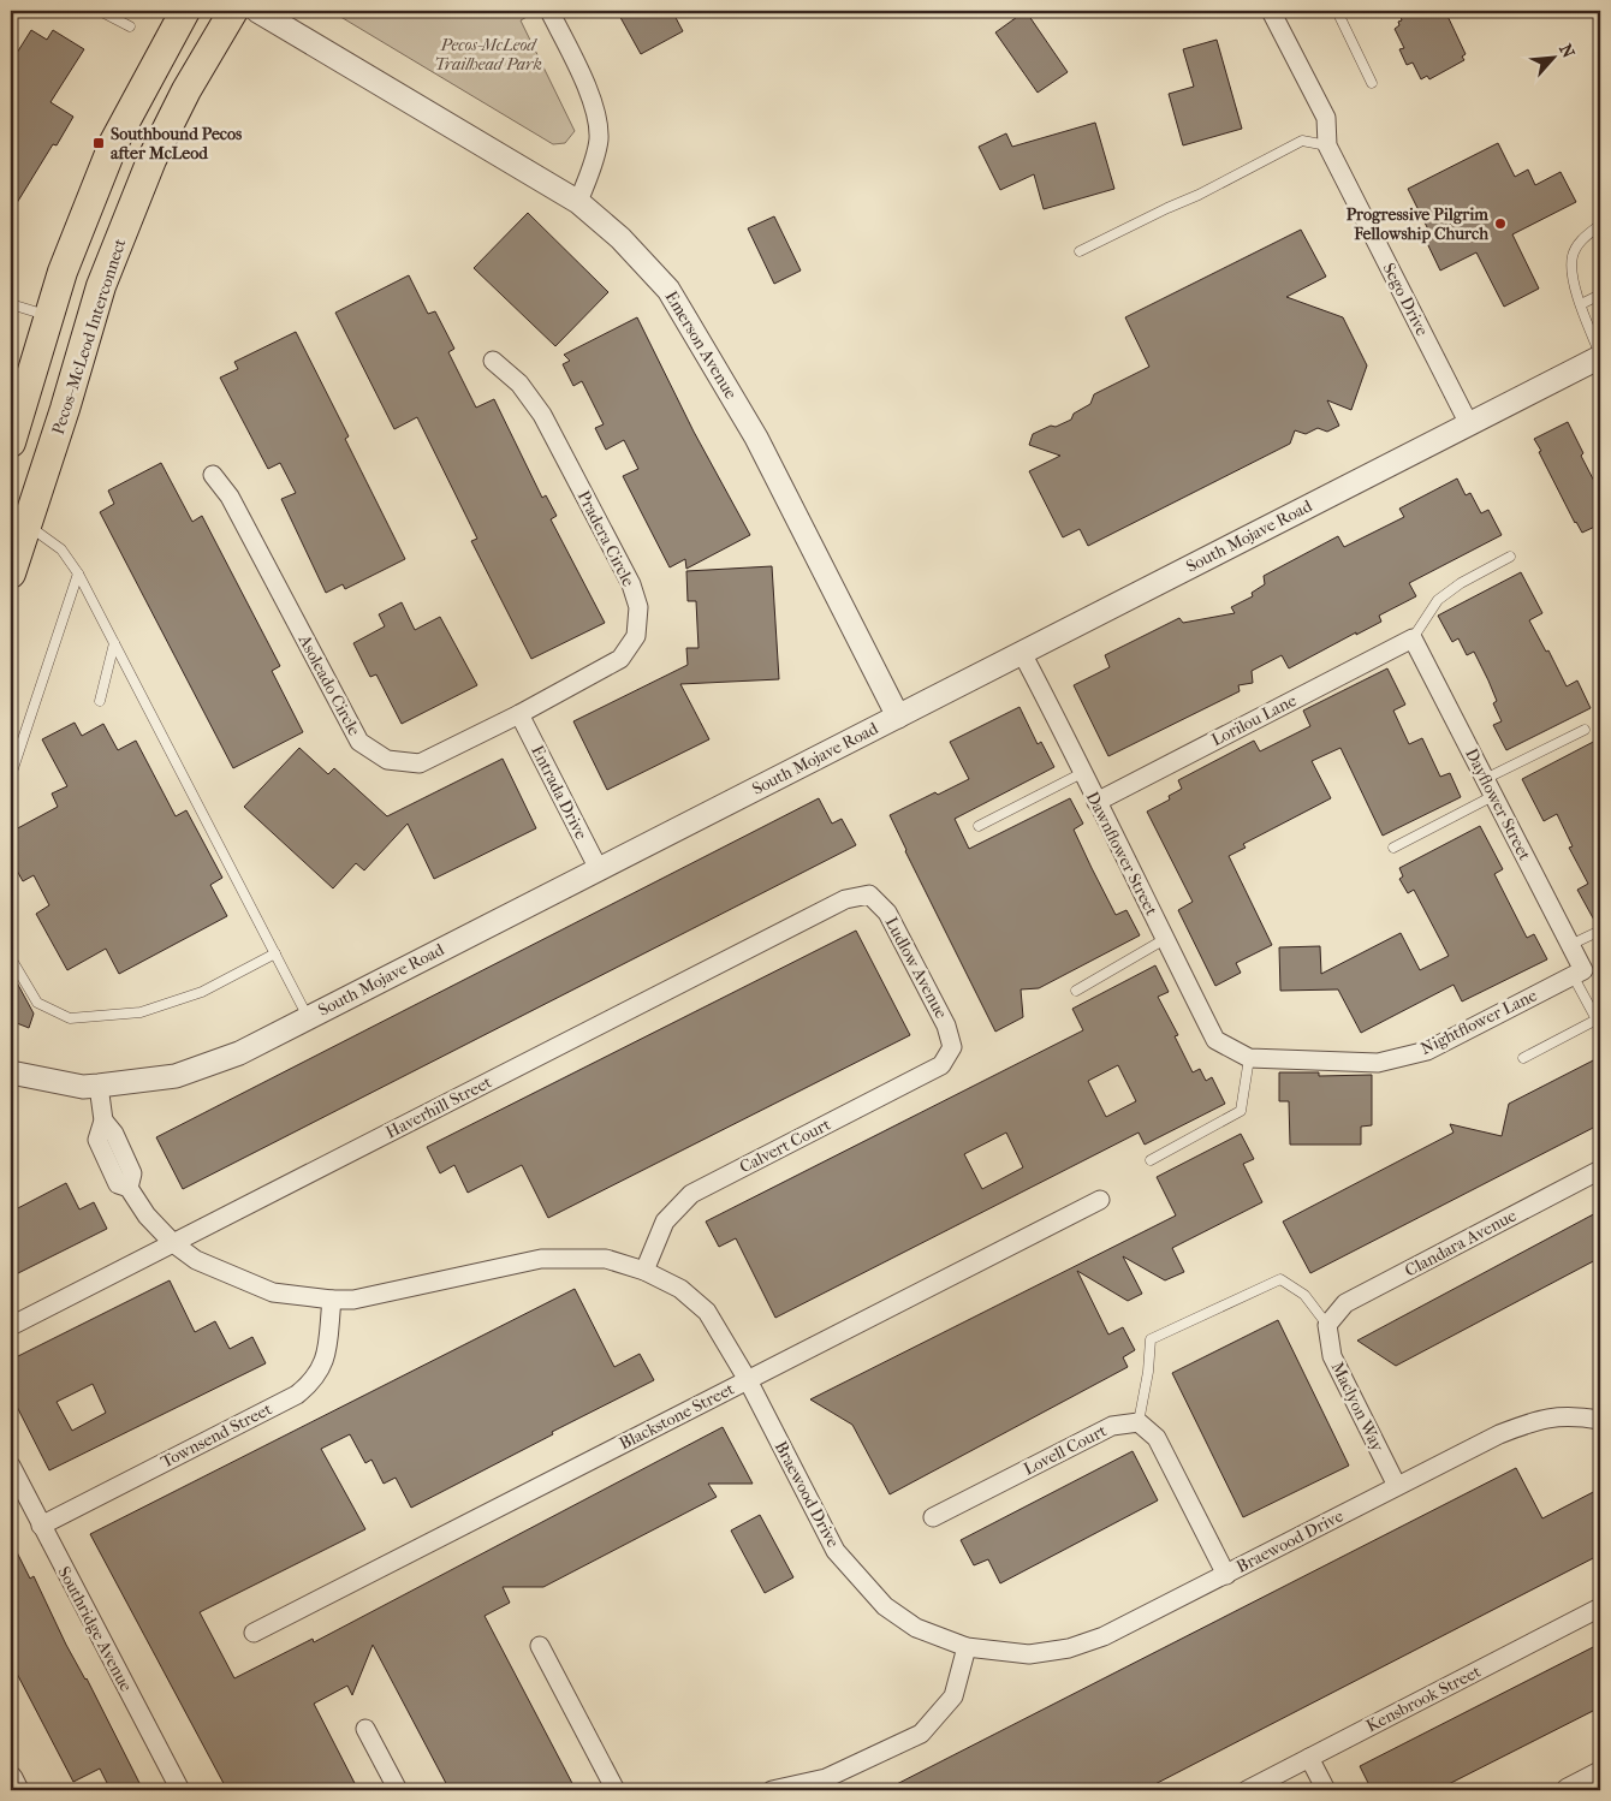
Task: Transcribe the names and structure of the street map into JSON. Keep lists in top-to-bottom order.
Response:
{
  "streets": {
    "main road": ["Pecos–McLeod Interconnect"],
    "street": [
      "Sego Drive",
      "Emerson Avenue",
      "South Mojave Road",
      "Pradera Circle",
      "Asoleado Circle",
      "Lorilou Lane",
      "Entrada Drive",
      "Dayflower Street",
      "Dawnflower Street",
      "Ludlow Avenue",
      "Nightflower Lane",
      "Haverhill Street",
      "Calvert Court",
      "Clandara Avenue",
      "Maclyon Way",
      "Blackstone Street",
      "Townsend Street",
      "Lovell Court",
      "Braewood Drive",
      "Southridge Avenue",
      "Kensbrook Street"
    ]
  },
  "crossings": [
    ["Sego Drive", "South Mojave Road"],
    ["Emerson Avenue", "South Mojave Road"],
    ["South Mojave Road", "Entrada Drive"],
    ["South Mojave Road", "Dawnflower Street"],
    ["South Mojave Road", "Braewood Drive"],
    ["Pradera Circle", "Asoleado Circle"],
    ["Pradera Circle", "Entrada Drive"],
    ["Asoleado Circle", "Entrada Drive"],
    ["Lorilou Lane", "Dayflower Street"],
    ["Lorilou Lane", "Dawnflower Street"],
    ["Dayflower Street", "Nightflower Lane"],
    ["Dawnflower Street", "Nightflower Lane"],
    ["Ludlow Avenue", "Haverhill Street"],
    ["Ludlow Avenue", "Calvert Court"],
    ["Haverhill Street", "Braewood Drive"],
    ["Calvert Court", "Braewood Drive"],
    ["Clandara Avenue", "Maclyon Way"],
    ["Maclyon Way", "Braewood Drive"],
    ["Blackstone Street", "Braewood Drive"],
    ["Townsend Street", "Braewood Drive"],
    ["Townsend Street", "Southridge Avenue"]
  ],
  "parks": ["Pecos-McLeod Trailhead Park"],
  "places": {
    "transit": ["Southbound Pecos after McLeod"],
    "other": ["Progressive Pilgrim Fellowship Church"]
  },
  "north": "top right"
}
